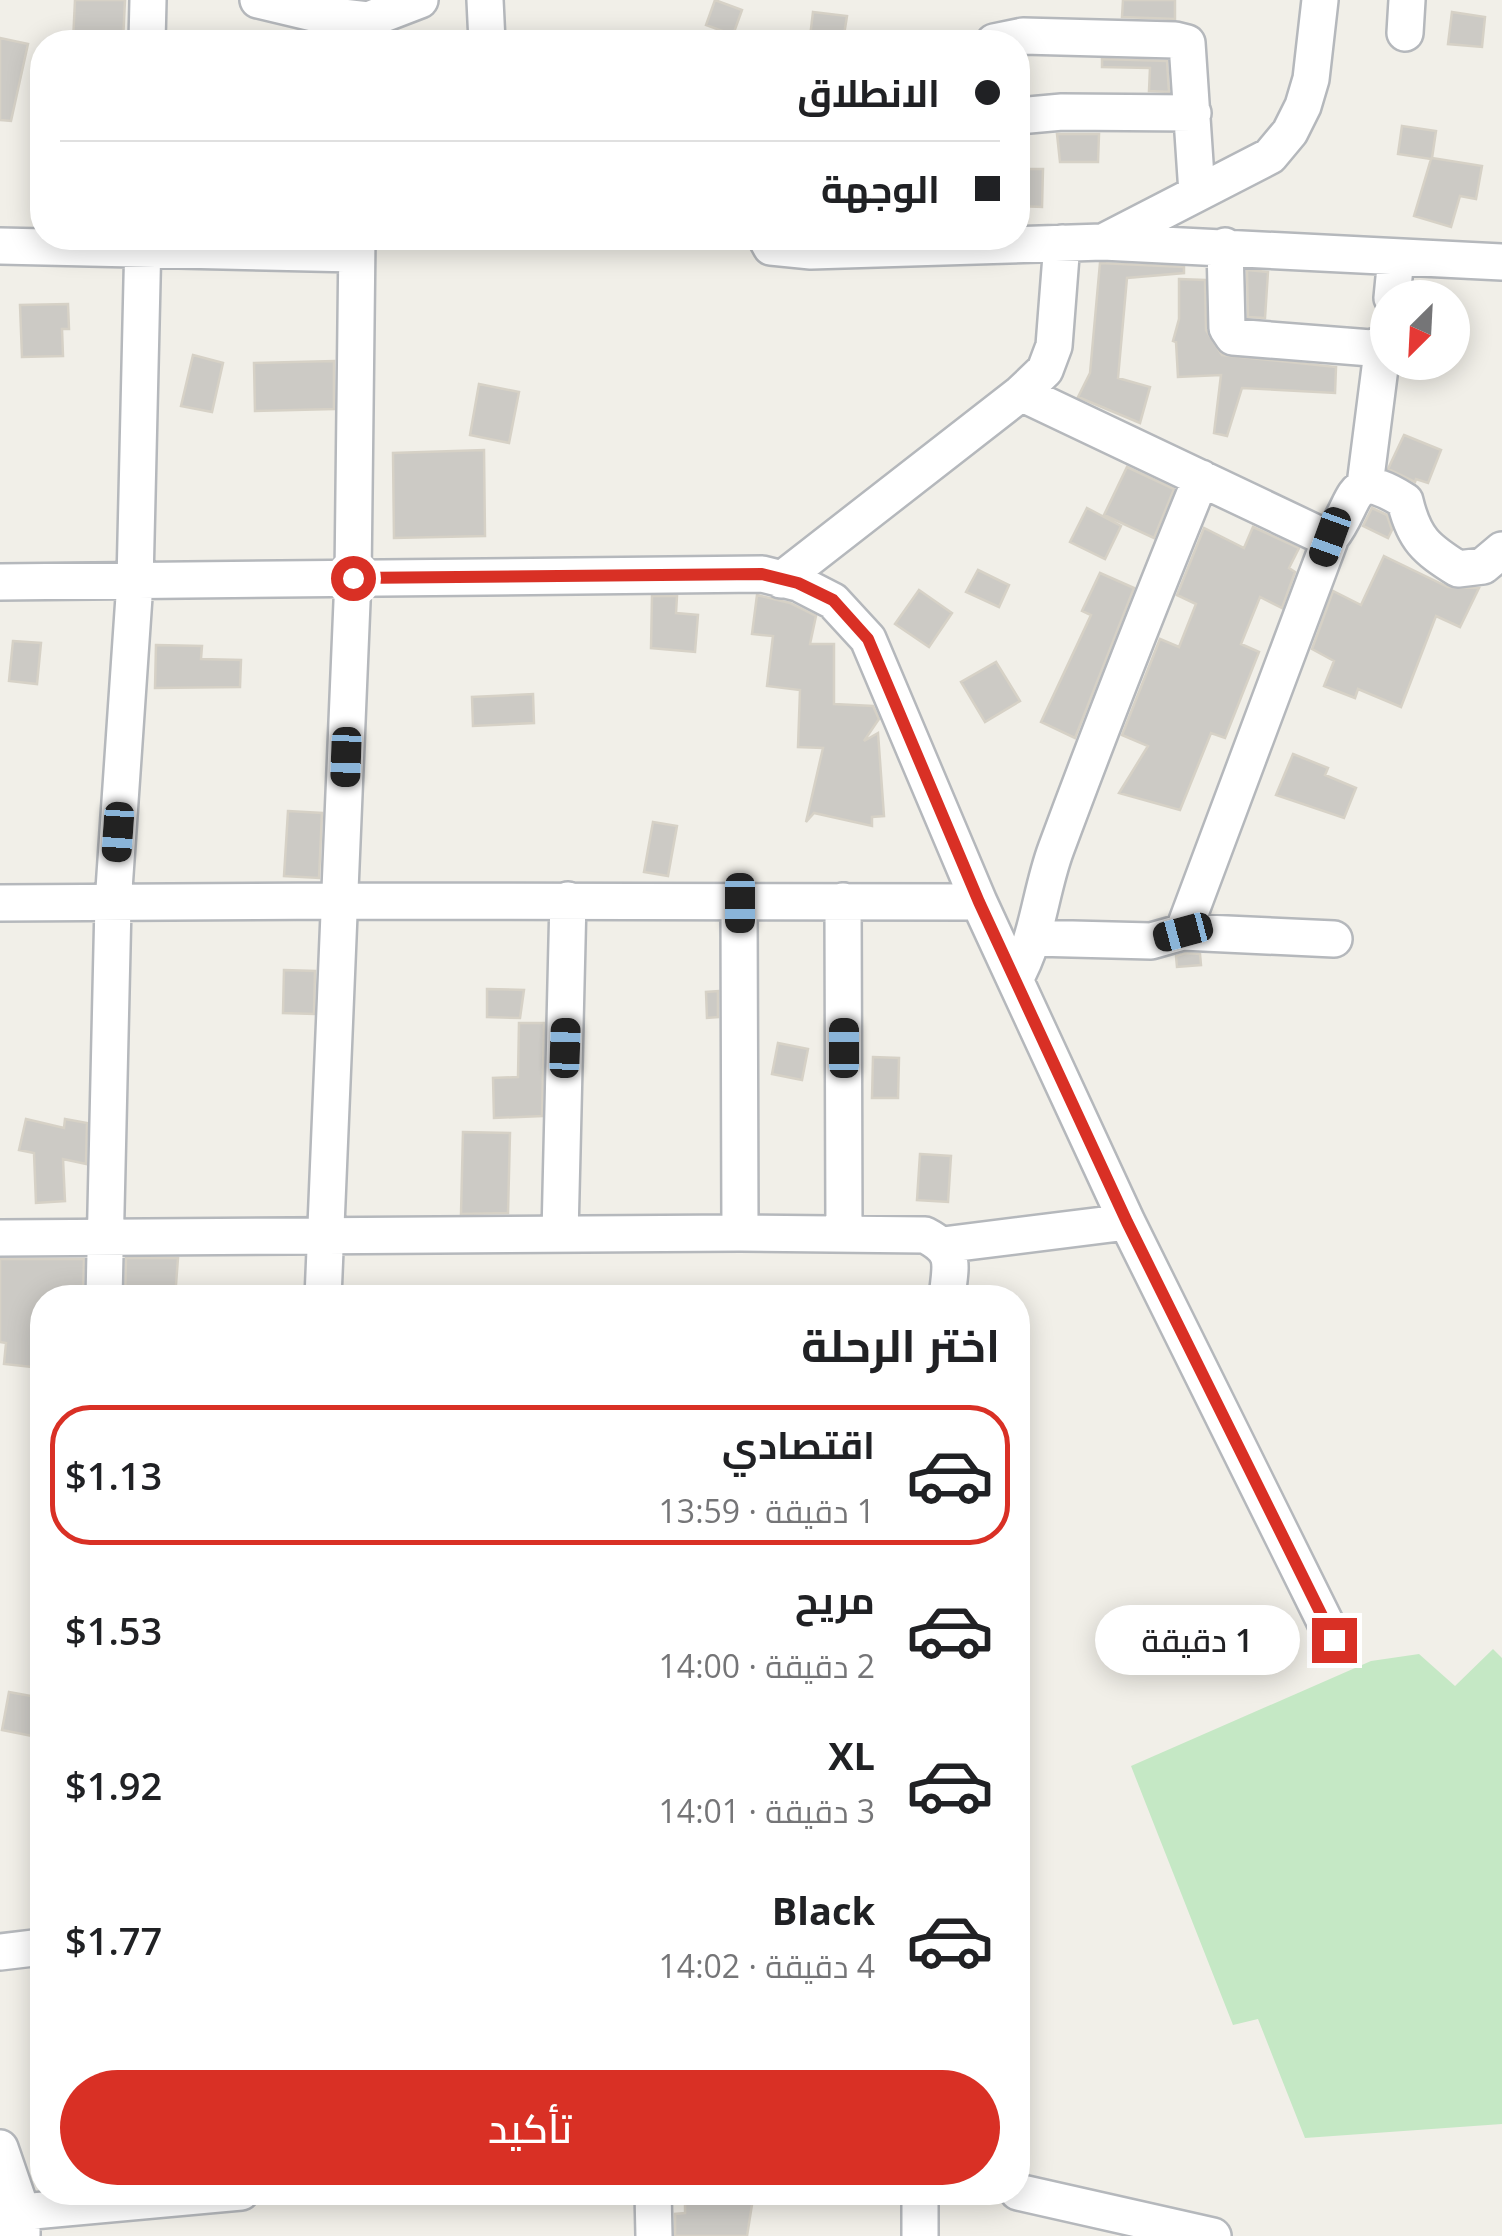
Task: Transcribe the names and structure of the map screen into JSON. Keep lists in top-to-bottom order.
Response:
{
  "north": "bottom left",
  "page": {
    "banner": ["الانطلاق", "الوجهة"],
    "heading": "اختر الرحلة",
    "list": [
      {
        "name": "اقتصادي",
        "note": "1 دقيقة · 13:59",
        "value": "$1.13"
      },
      {
        "name": "مريح",
        "note": "2 دقيقة · 14:00",
        "value": "$1.53"
      },
      {
        "name": "XL",
        "note": "3 دقيقة · 14:01",
        "value": "$1.92"
      },
      {
        "name": "Black",
        "note": "4 دقيقة · 14:02",
        "value": "$1.77"
      }
    ],
    "bubble": "1 دقيقة",
    "buttons": "تأكيد"
  }
}
